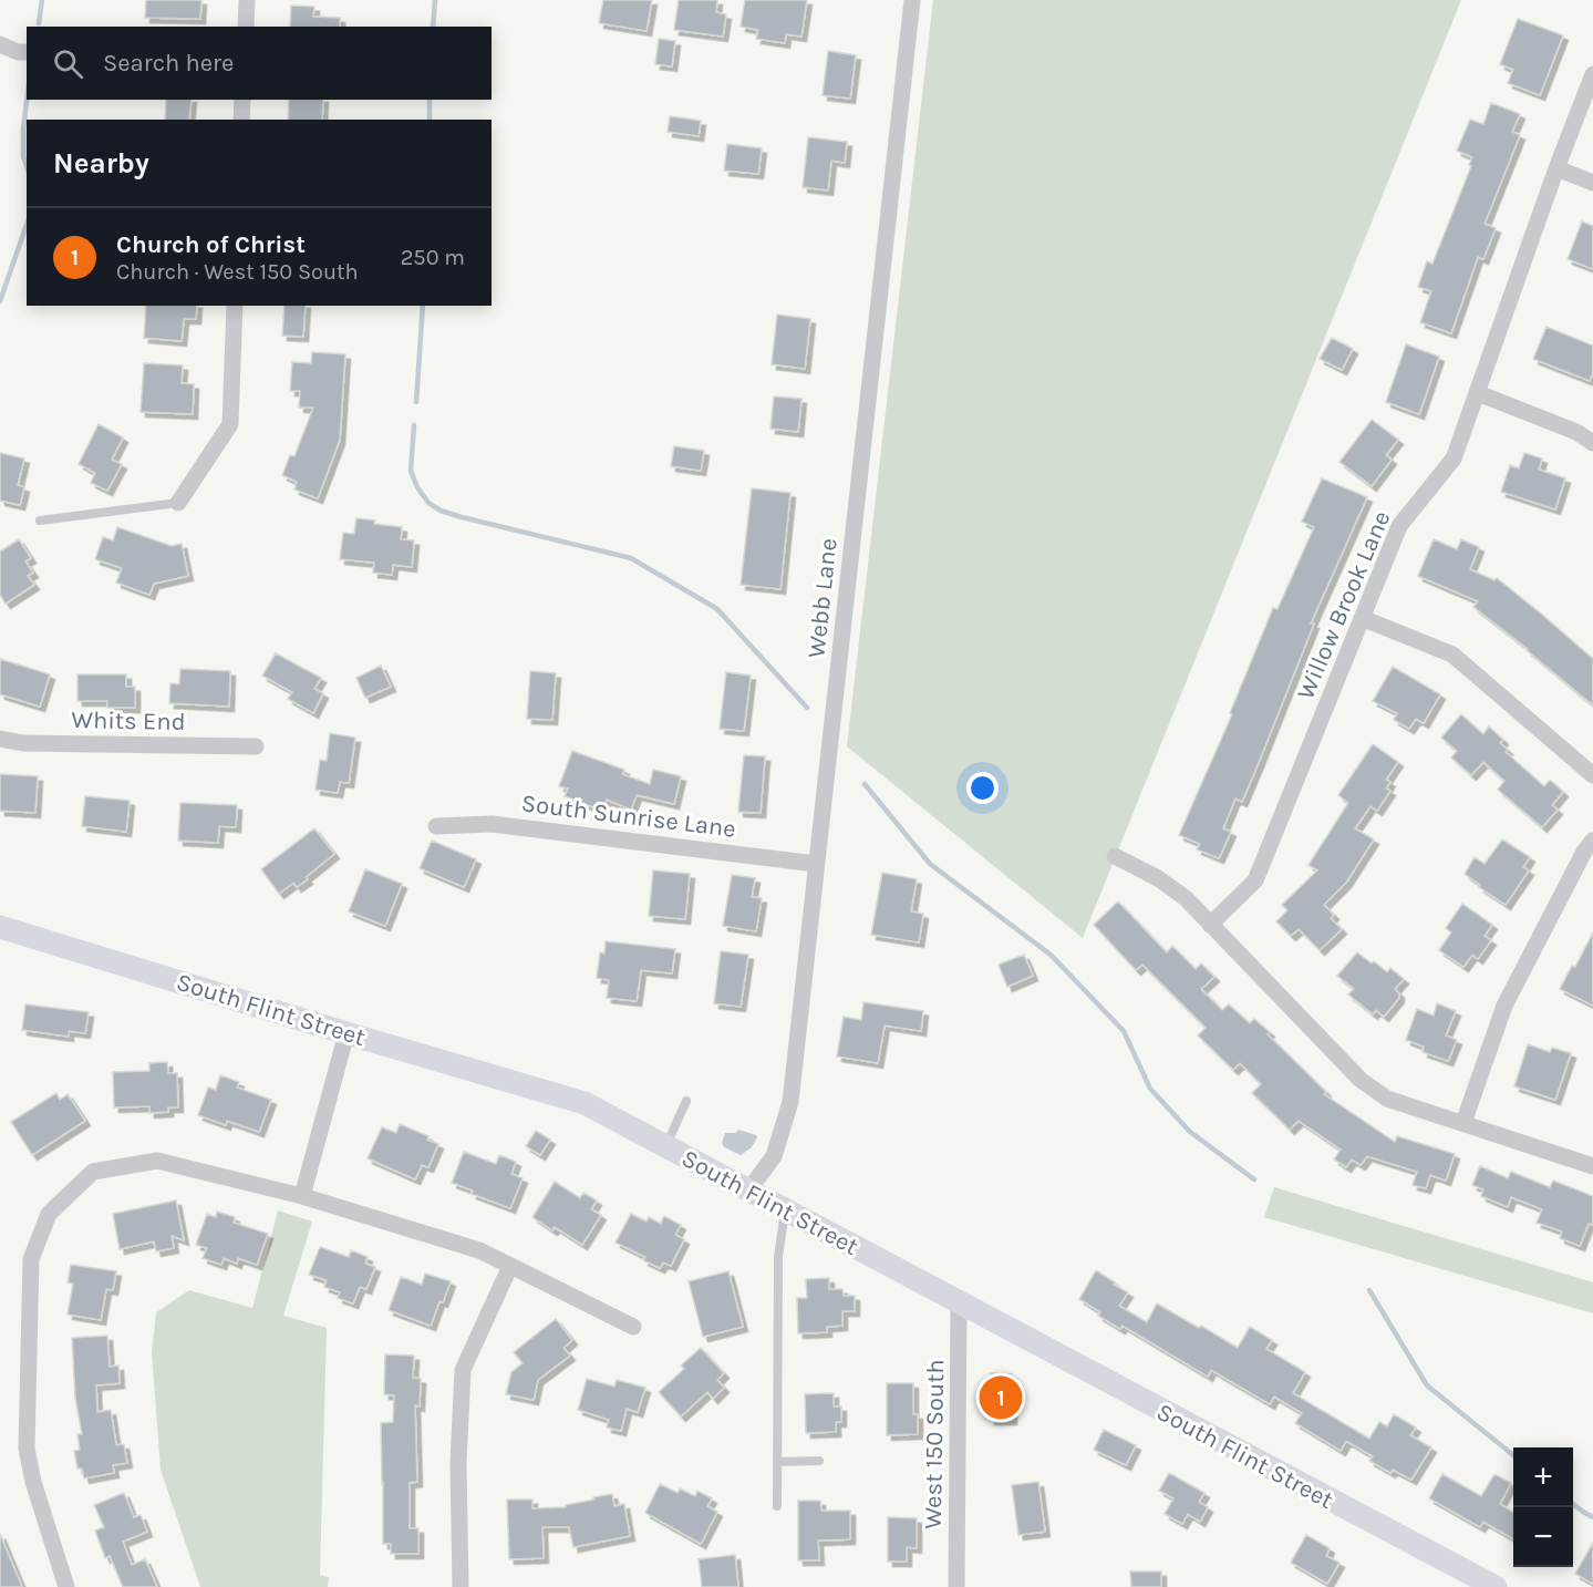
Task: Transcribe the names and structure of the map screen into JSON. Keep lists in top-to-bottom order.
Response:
{
  "streets": {
    "main road": ["South Flint Street"],
    "street": [
      "Webb Lane",
      "Willow Brook Lane",
      "Whits End",
      "South Sunrise Lane",
      "West 150 South"
    ]
  },
  "crossings": [
    ["Webb Lane", "South Sunrise Lane"],
    ["Webb Lane", "South Flint Street"],
    ["South Flint Street", "West 150 South"]
  ],
  "page": {
    "search": "Search here",
    "heading": "Nearby",
    "list": [
      {
        "mark": "1",
        "name": "Church of Christ",
        "note": "Church · West 150 South",
        "value": "250 m"
      }
    ],
    "pins": "1",
    "map_buttons": ["+", "−"]
  }
}
